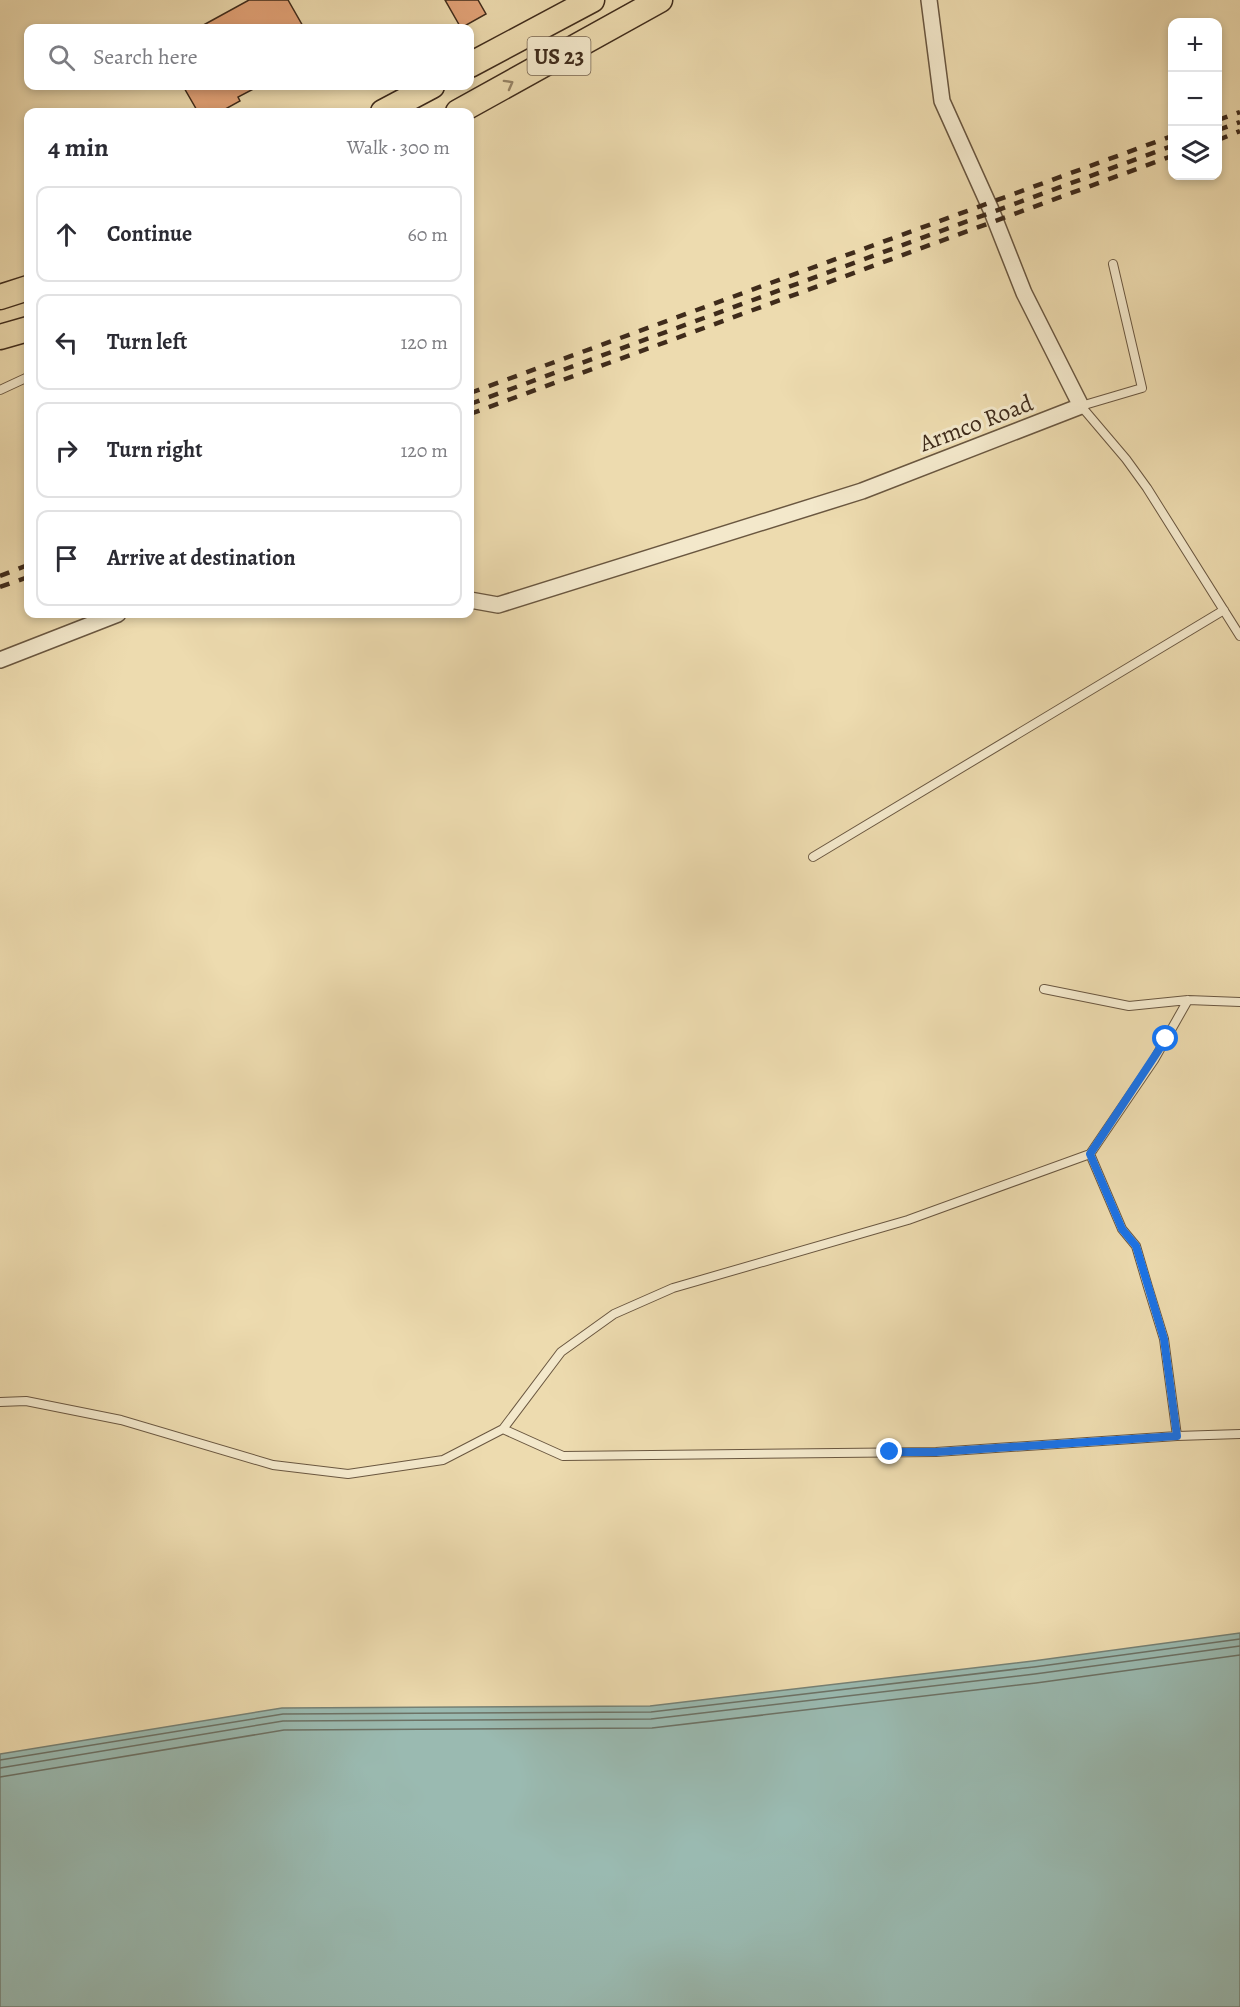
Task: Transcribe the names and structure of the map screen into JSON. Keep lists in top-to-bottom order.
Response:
{
  "streets": {
    "main road": ["US 23"],
    "street": ["Armco Road"]
  },
  "page": {
    "map_buttons": ["+", "−"],
    "search": "Search here",
    "heading": ["4 min", "Walk · 300 m"],
    "list": [
      ["Continue", "60 m"],
      ["Turn left", "120 m"],
      ["Turn right", "120 m"],
      "Arrive at destination"
    ]
  }
}
